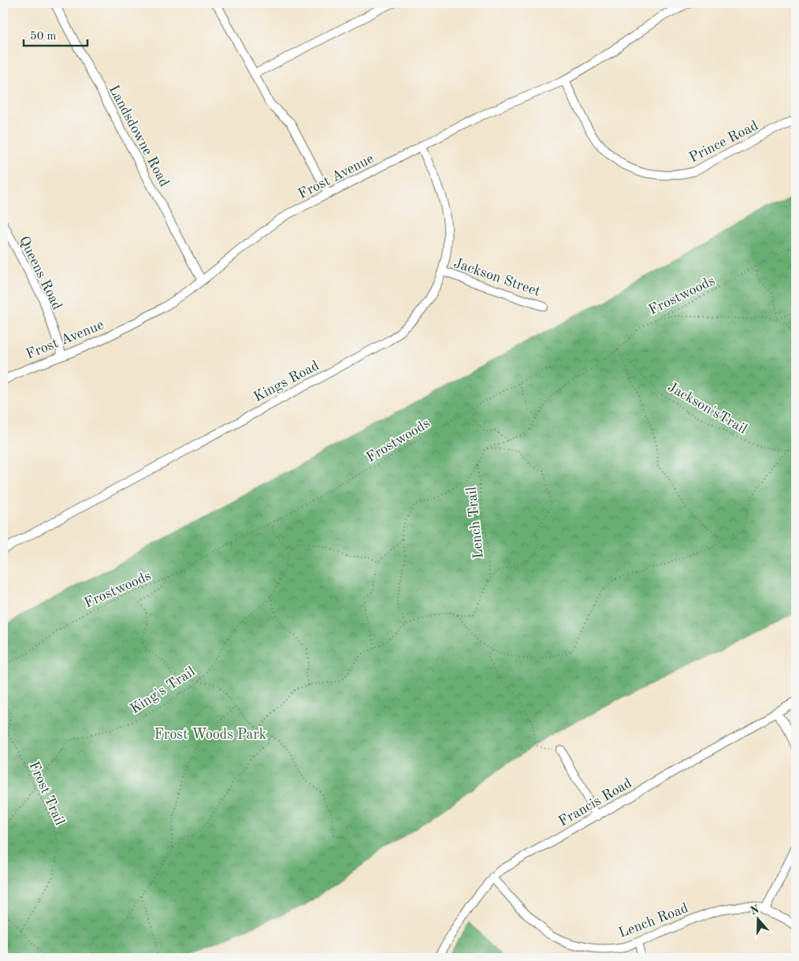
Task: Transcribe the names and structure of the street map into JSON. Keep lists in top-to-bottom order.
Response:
{
  "streets": {
    "street": [
      "Landsdowne Road",
      "Prince Road",
      "Frost Avenue",
      "Queens Road",
      "Jackson Street",
      "Kings Road",
      "Francis Road",
      "Lench Road"
    ],
    "path": [
      "Frostwoods",
      "Jackson'sTrail",
      "Lench Trail",
      "King's Trail",
      "Frost Trail"
    ]
  },
  "crossings": [
    ["Landsdowne Road", "Frost Avenue"],
    ["Prince Road", "Frost Avenue"],
    ["Frost Avenue", "Queens Road"],
    ["Frost Avenue", "Kings Road"],
    ["Jackson Street", "Kings Road"],
    ["Frostwoods", "Jackson'sTrail"],
    ["King's Trail", "Frost Trail"],
    ["Francis Road", "Lench Road"]
  ],
  "parks": ["Frost Woods Park"],
  "scale_bar": "50 m",
  "north": "top"
}
